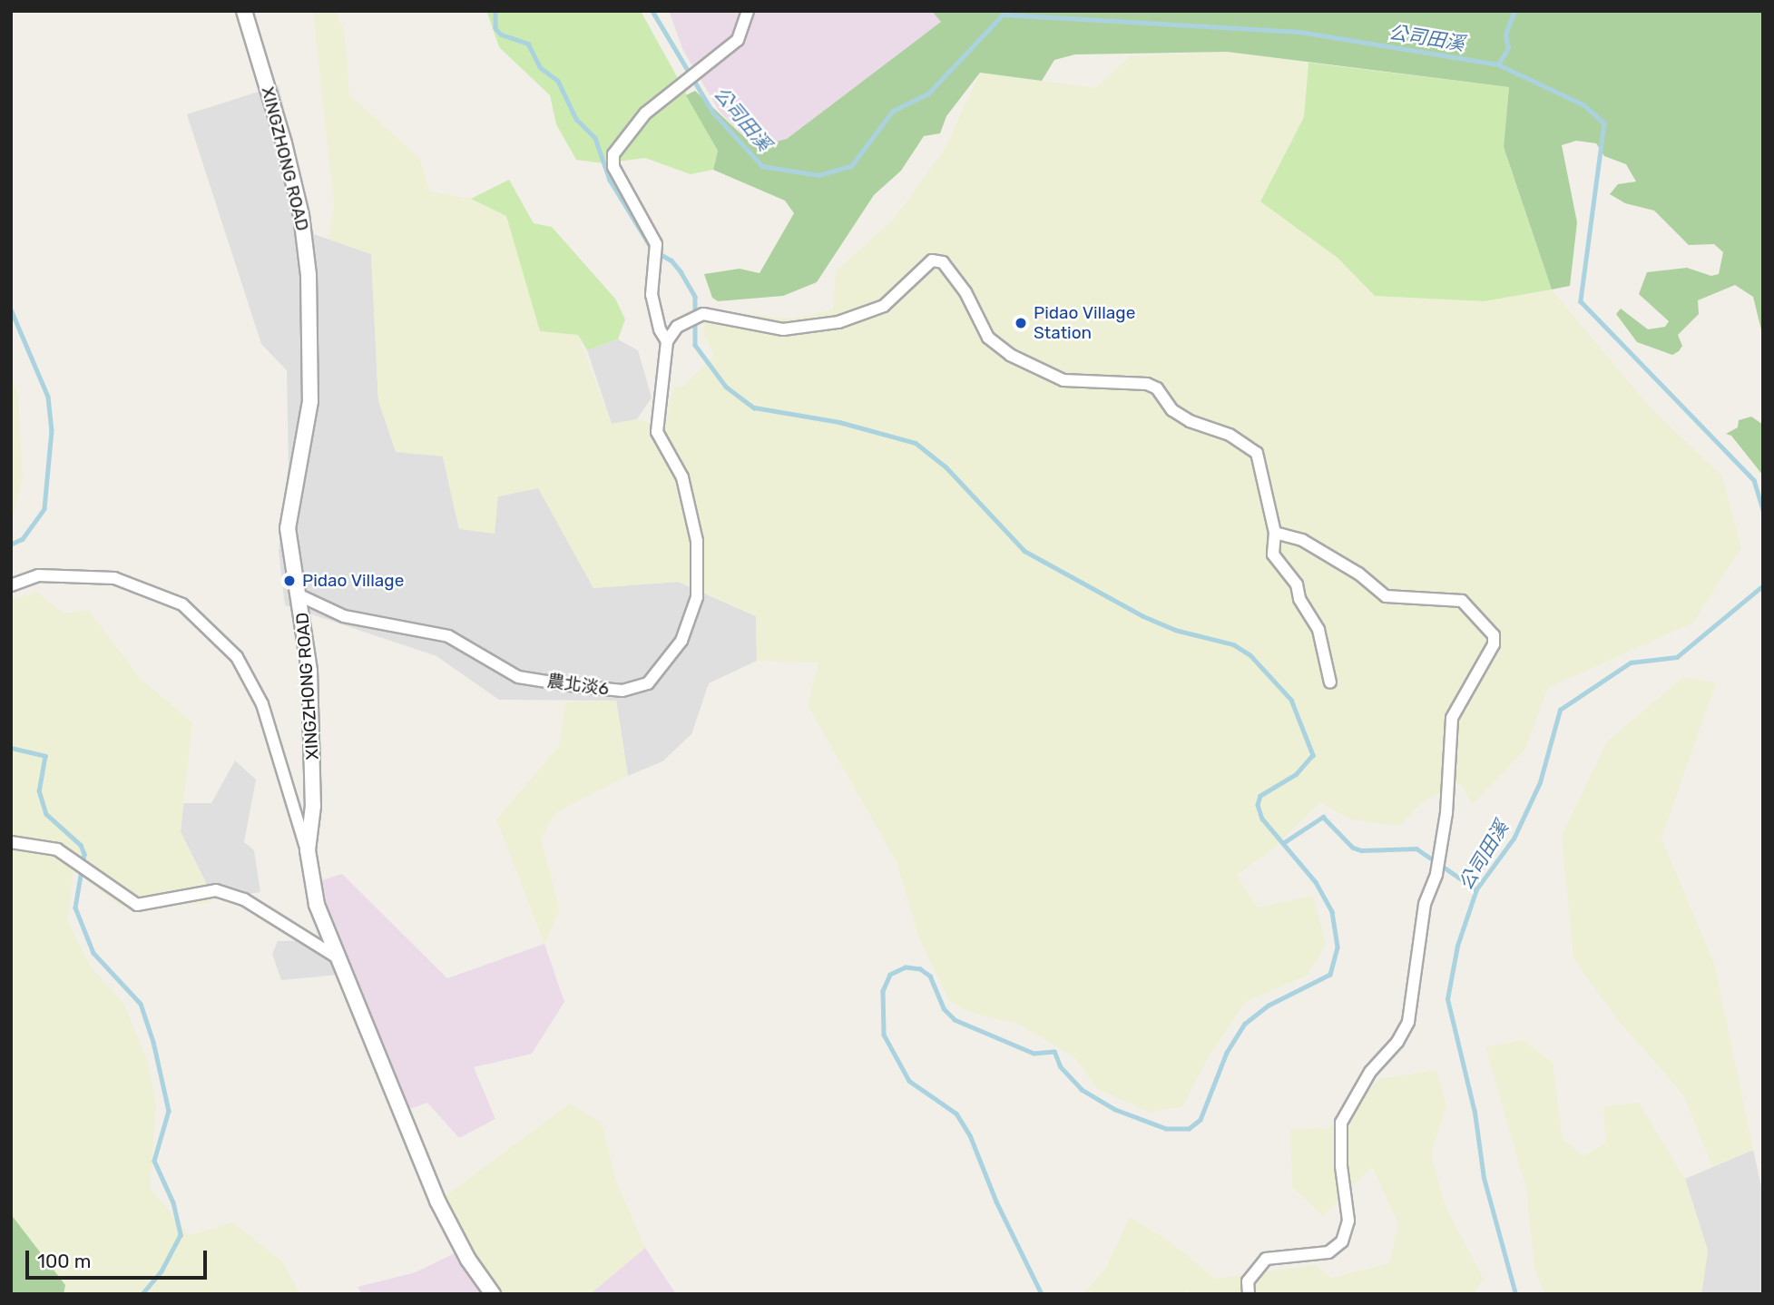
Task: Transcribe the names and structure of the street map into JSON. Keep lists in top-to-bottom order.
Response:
{
  "streets": {
    "street": ["XINGZHONG ROAD", "農北淡6"]
  },
  "crossings": [
    ["XINGZHONG ROAD", "農北淡6"]
  ],
  "water": ["公司田溪"],
  "places": ["Pidao Village Station", "Pidao Village"],
  "scale_bar": "100 m"
}
